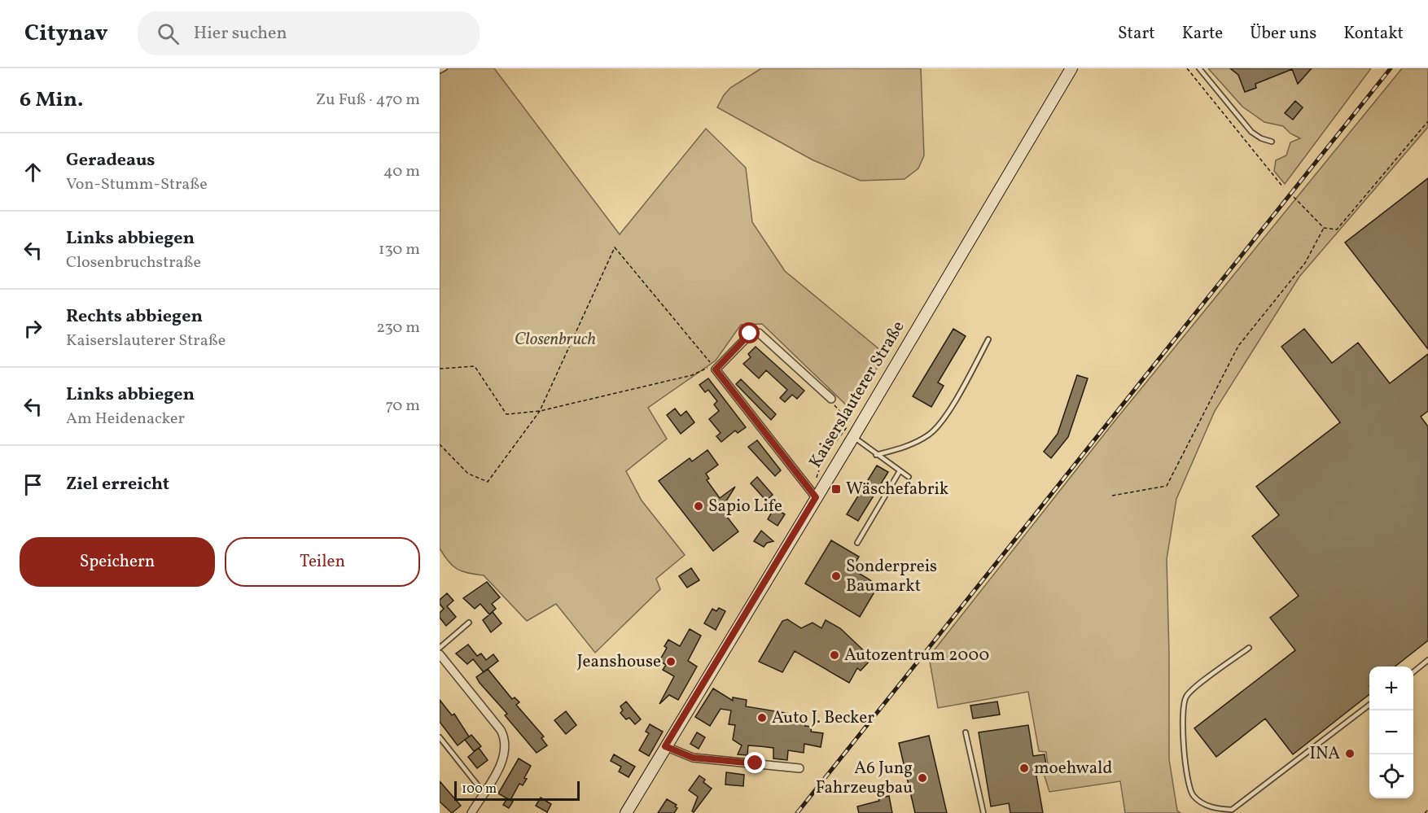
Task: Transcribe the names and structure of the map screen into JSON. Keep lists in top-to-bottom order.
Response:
{
  "streets": {
    "main road": ["Kaiserslauterer Straße"]
  },
  "parks": ["Closenbruch"],
  "places": {
    "transit": ["Wäschefabrik"],
    "other": [
      "Sapio Life",
      "Sonderpreis Baumarkt",
      "Autozentrum 2000",
      "Jeanshouse",
      "Auto J. Becker",
      "INA",
      "moehwald",
      "A6 Jung Fahrzeugbau"
    ]
  },
  "scale_bar": "100 m",
  "page": {
    "header": "Citynav",
    "search": "Hier suchen",
    "nav": [
      "Start",
      "Karte",
      "Über uns",
      "Kontakt"
    ],
    "heading": ["6 Min.", "Zu Fuß · 470 m"],
    "list": [
      ["Geradeaus", "Von-Stumm-Straße", "40 m"],
      ["Links abbiegen", "Closenbruchstraße", "130 m"],
      ["Rechts abbiegen", "Kaiserslauterer Straße", "230 m"],
      ["Links abbiegen", "Am Heidenacker", "70 m"],
      "Ziel erreicht"
    ],
    "buttons": ["Speichern", "Teilen"],
    "map_buttons": ["+", "−"],
    "scale": "100 m"
  }
}
